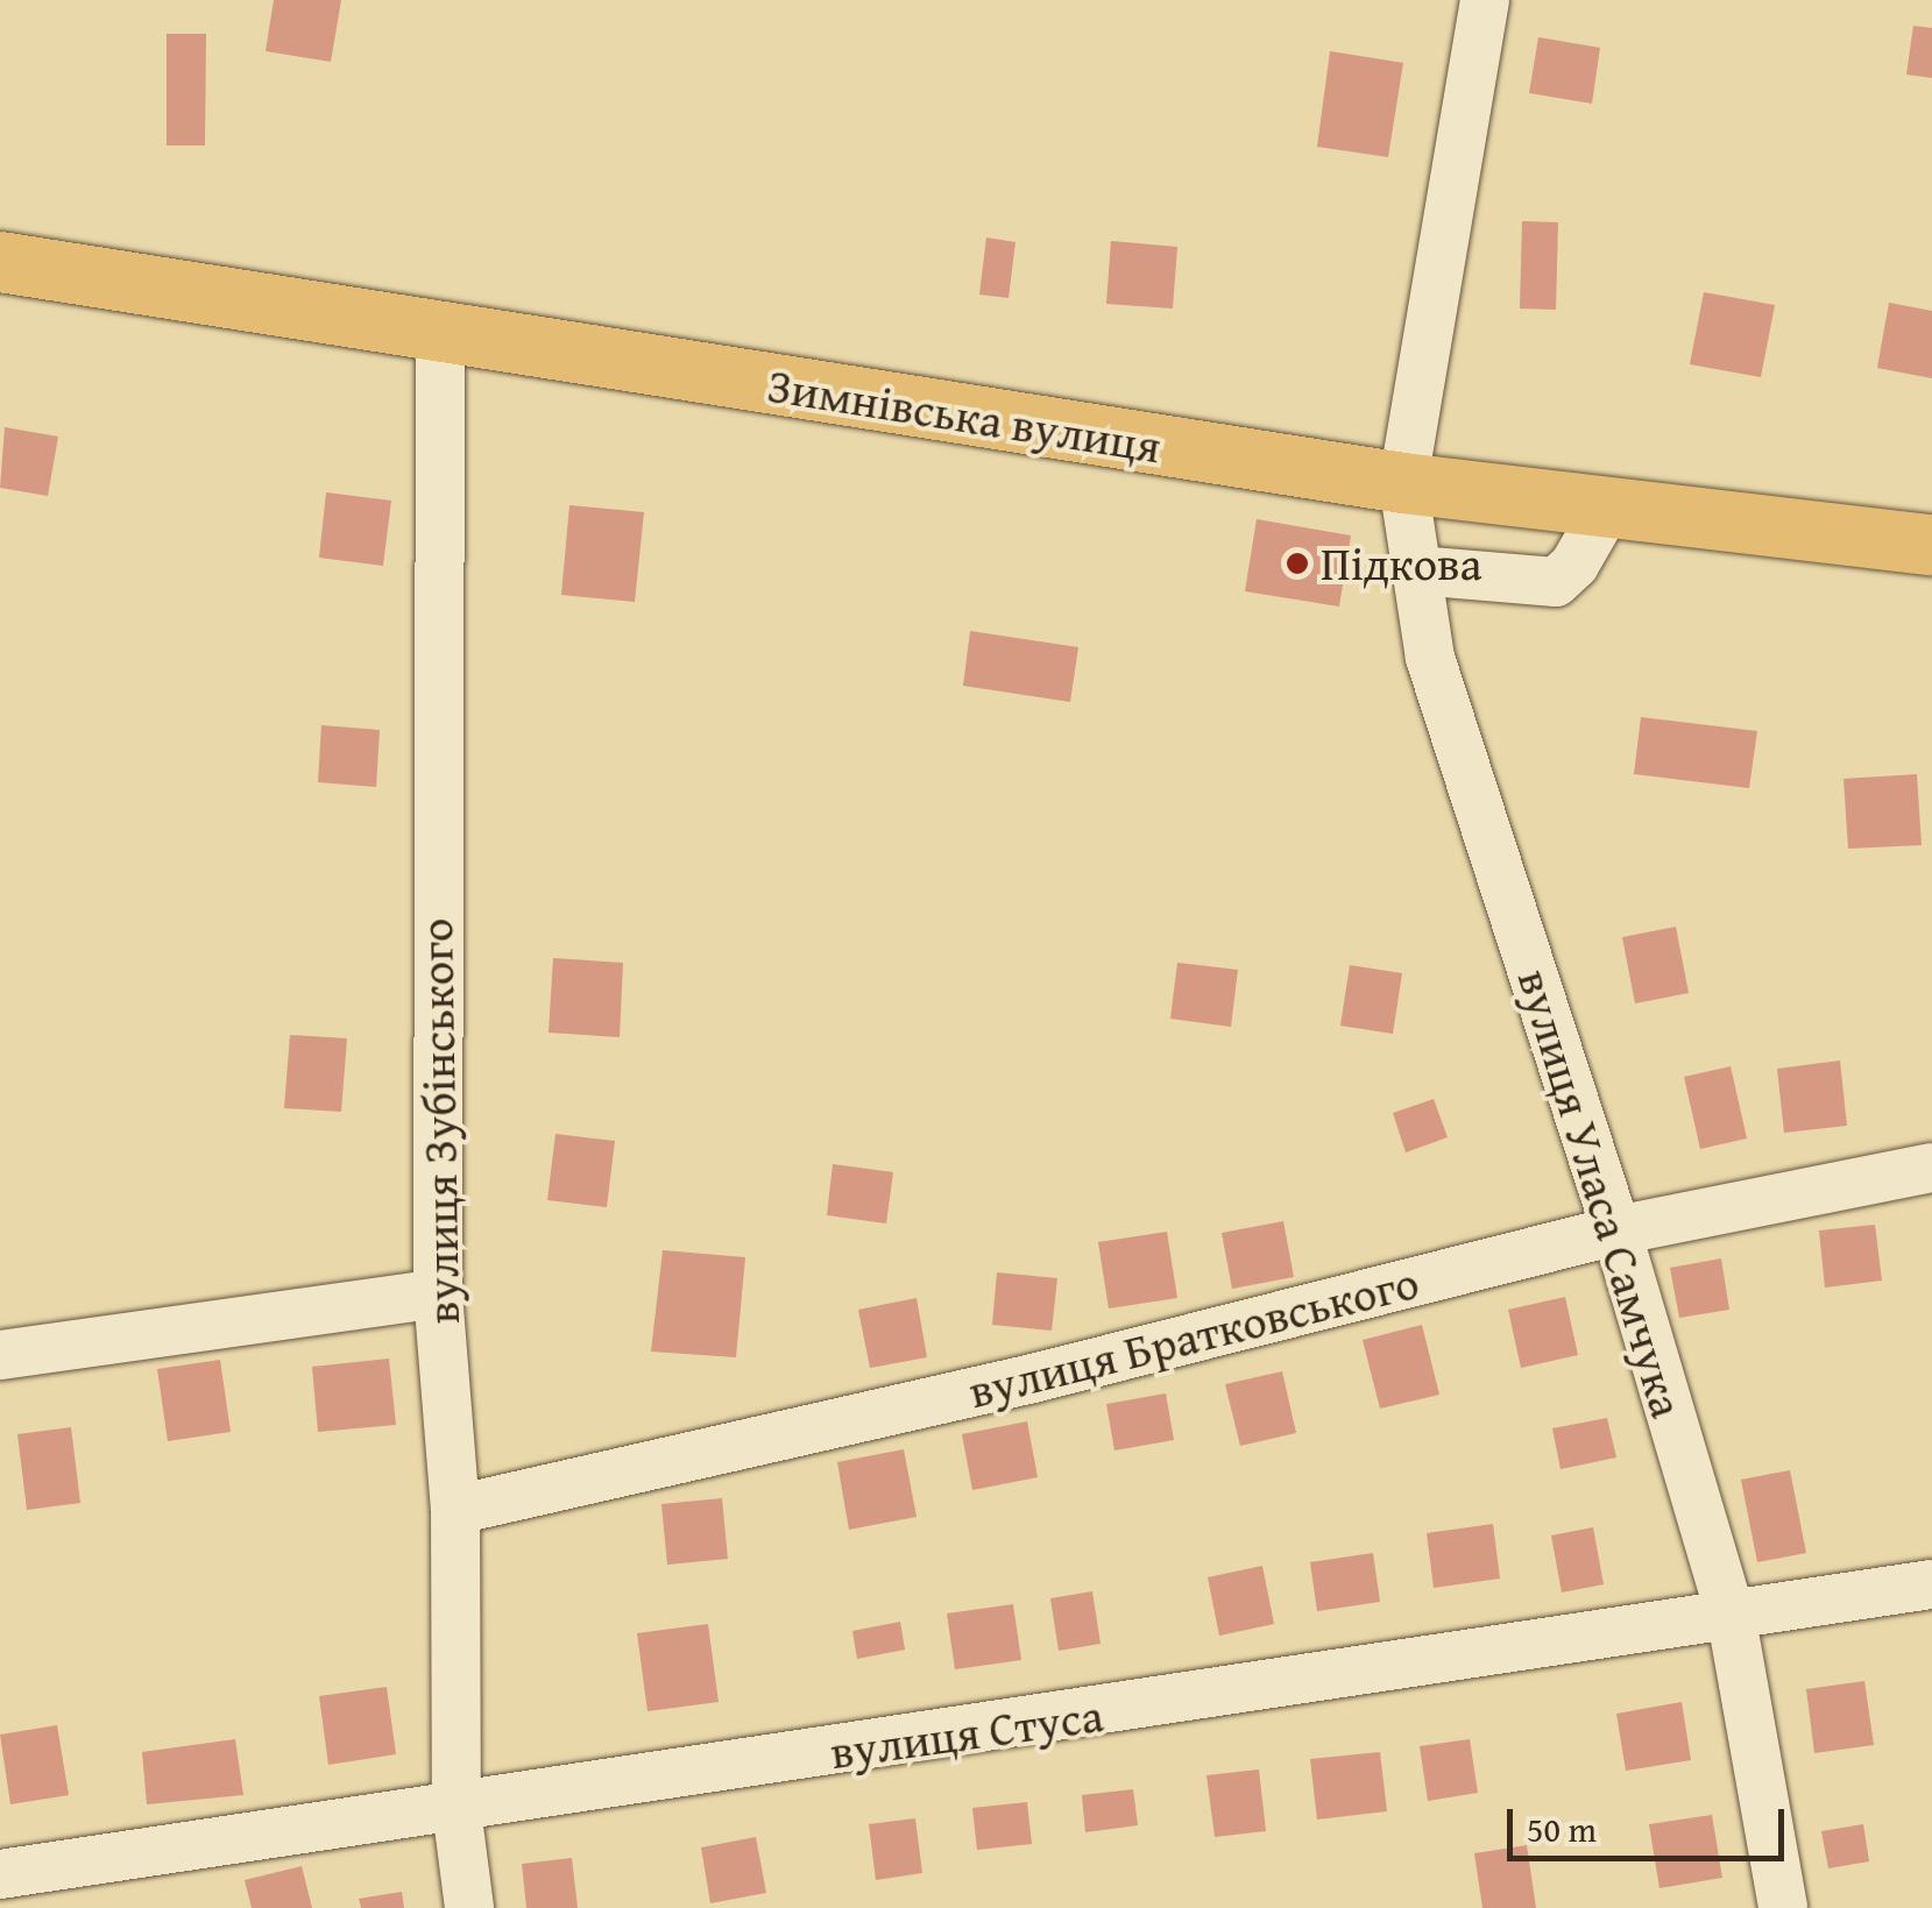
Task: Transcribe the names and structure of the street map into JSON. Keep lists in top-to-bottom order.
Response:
{
  "streets": {
    "main road": ["Зимнівська вулиця"],
    "street": [
      "вулиця Зубінського",
      "вулиця Уласа Самчука",
      "вулиця Братковського",
      "вулиця Стуса"
    ]
  },
  "crossings": [
    ["Зимнівська вулиця", "вулиця Зубінського"],
    ["Зимнівська вулиця", "вулиця Уласа Самчука"],
    ["вулиця Зубінського", "вулиця Братковського"],
    ["вулиця Зубінського", "вулиця Стуса"],
    ["вулиця Уласа Самчука", "вулиця Братковського"],
    ["вулиця Уласа Самчука", "вулиця Стуса"]
  ],
  "places": ["Підкова"],
  "scale_bar": "50 m"
}
